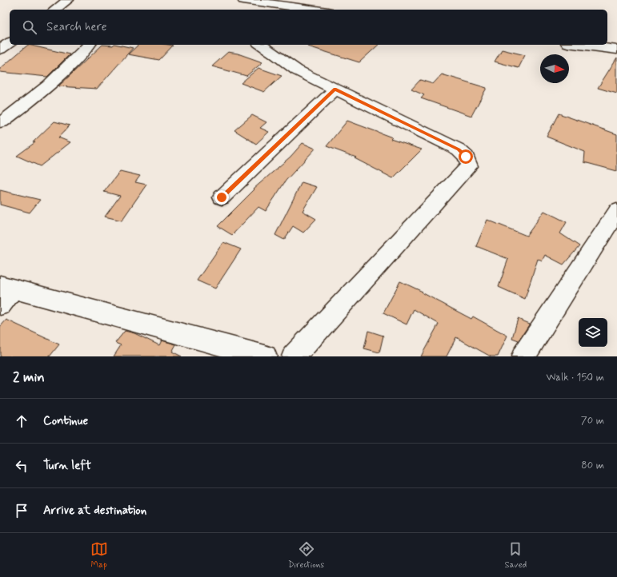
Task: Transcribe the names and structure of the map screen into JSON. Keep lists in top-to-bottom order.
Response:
{
  "north": "right",
  "page": {
    "search": "Search here",
    "heading": ["2 min", "Walk · 150 m"],
    "list": [
      ["Continue", "70 m"],
      ["Turn left", "80 m"],
      "Arrive at destination"
    ],
    "nav": ["Map", "Directions", "Saved"]
  }
}
